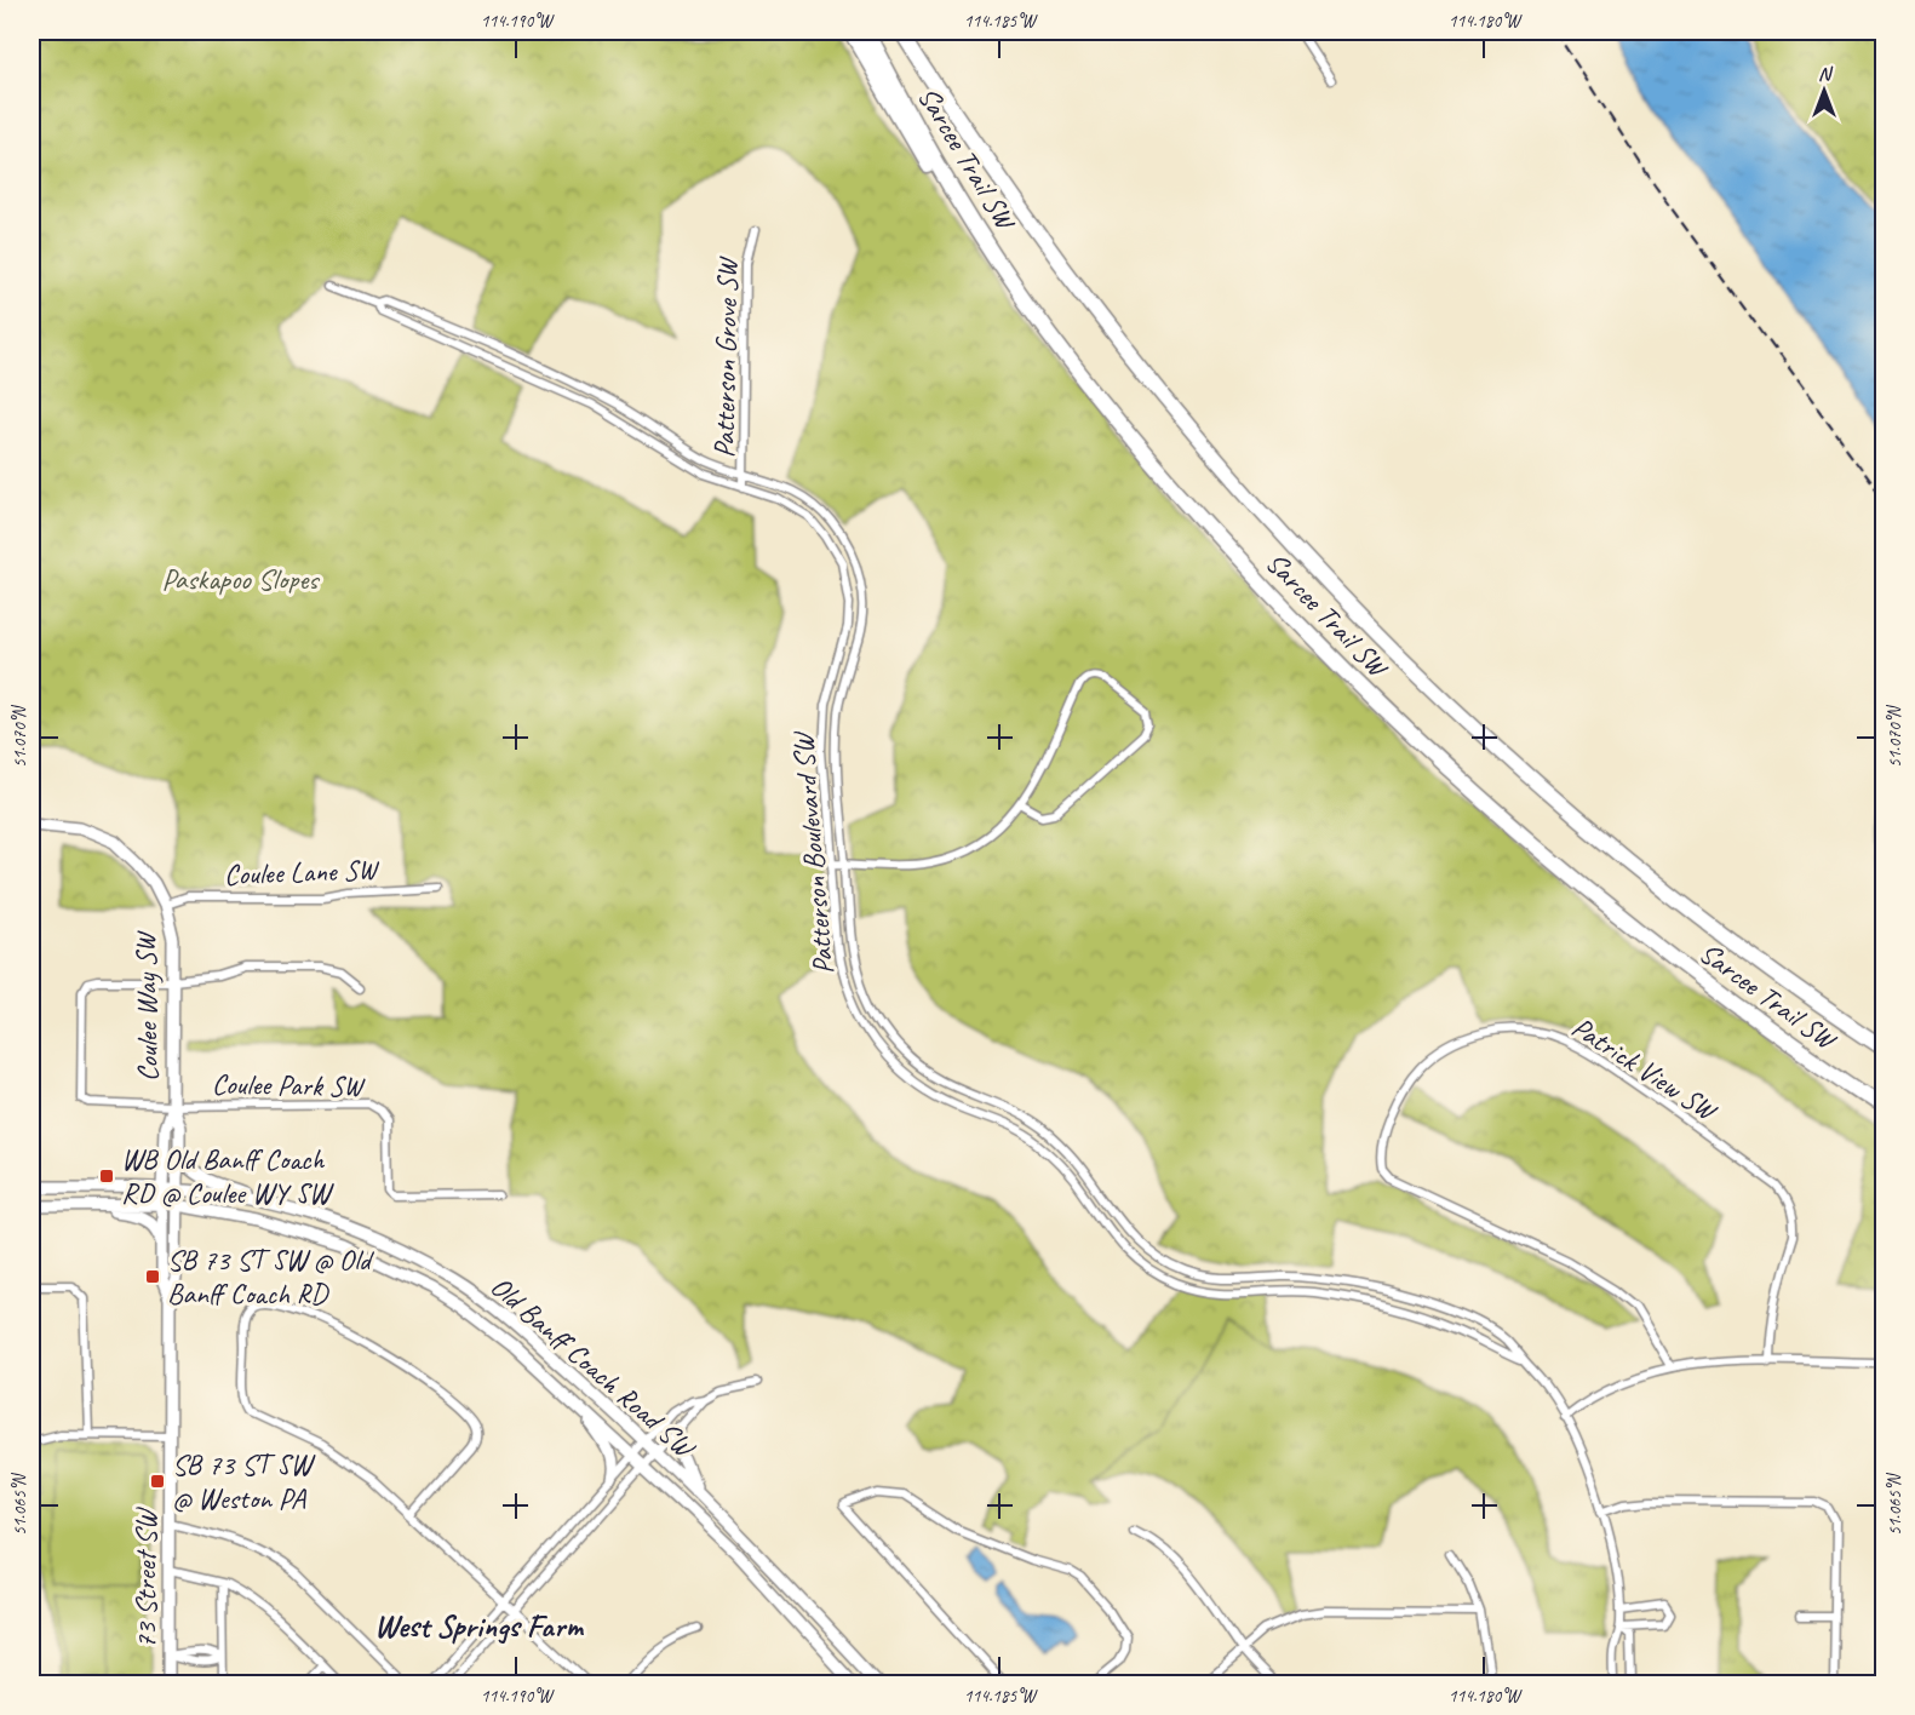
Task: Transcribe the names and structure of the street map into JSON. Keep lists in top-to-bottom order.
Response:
{
  "streets": {
    "highway": ["Sarcee Trail SW"],
    "main road": ["Coulee Way SW", "Old Banff Coach Road SW", "73 Street SW"],
    "street": [
      "Patterson Grove SW",
      "Patterson Boulevard SW",
      "Coulee Lane SW",
      "Patrick View SW",
      "Coulee Park SW"
    ]
  },
  "crossings": [
    ["Patterson Grove SW", "Patterson Boulevard SW"],
    ["Coulee Lane SW", "Coulee Way SW"],
    ["Coulee Way SW", "Coulee Park SW"],
    ["Coulee Way SW", "73 Street SW"],
    ["Coulee Park SW", "73 Street SW"],
    ["Old Banff Coach Road SW", "73 Street SW"]
  ],
  "districts": ["West Springs Farm"],
  "parks": ["Paskapoo Slopes"],
  "places": {
    "transit": ["WB Old Banff Coach RD @ Coulee WY SW", "SB 73 ST SW @ Old Banff Coach RD", "SB 73 ST SW @ Weston PA"]
  },
  "north": "top",
  "coordinates": [
    "114.190°W",
    "114.185°W",
    "114.180°W",
    "51.070°N",
    "51.065°N"
  ]
}
